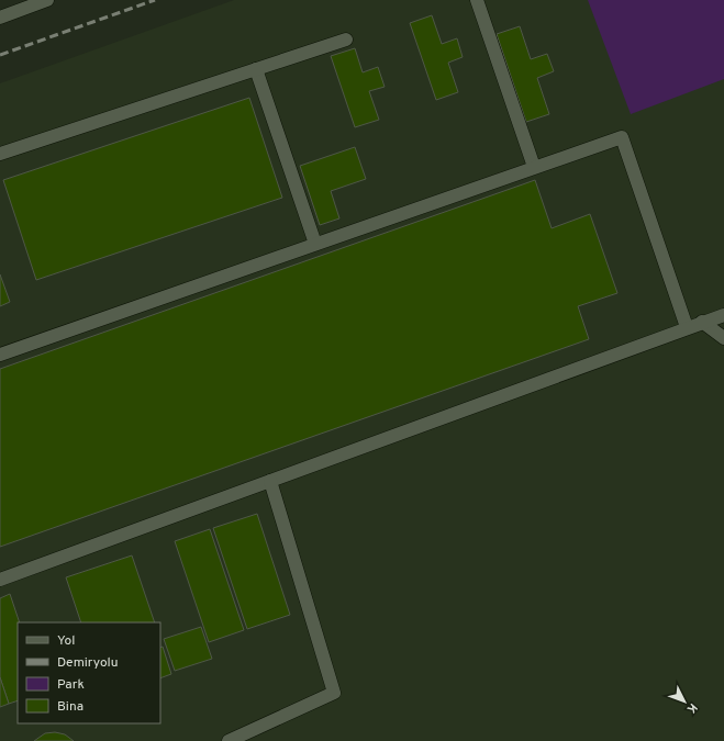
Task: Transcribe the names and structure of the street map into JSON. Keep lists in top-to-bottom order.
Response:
{
  "legend": [
    "Yol",
    "Demiryolu",
    "Park",
    "Bina"
  ],
  "north": "bottom right"
}
